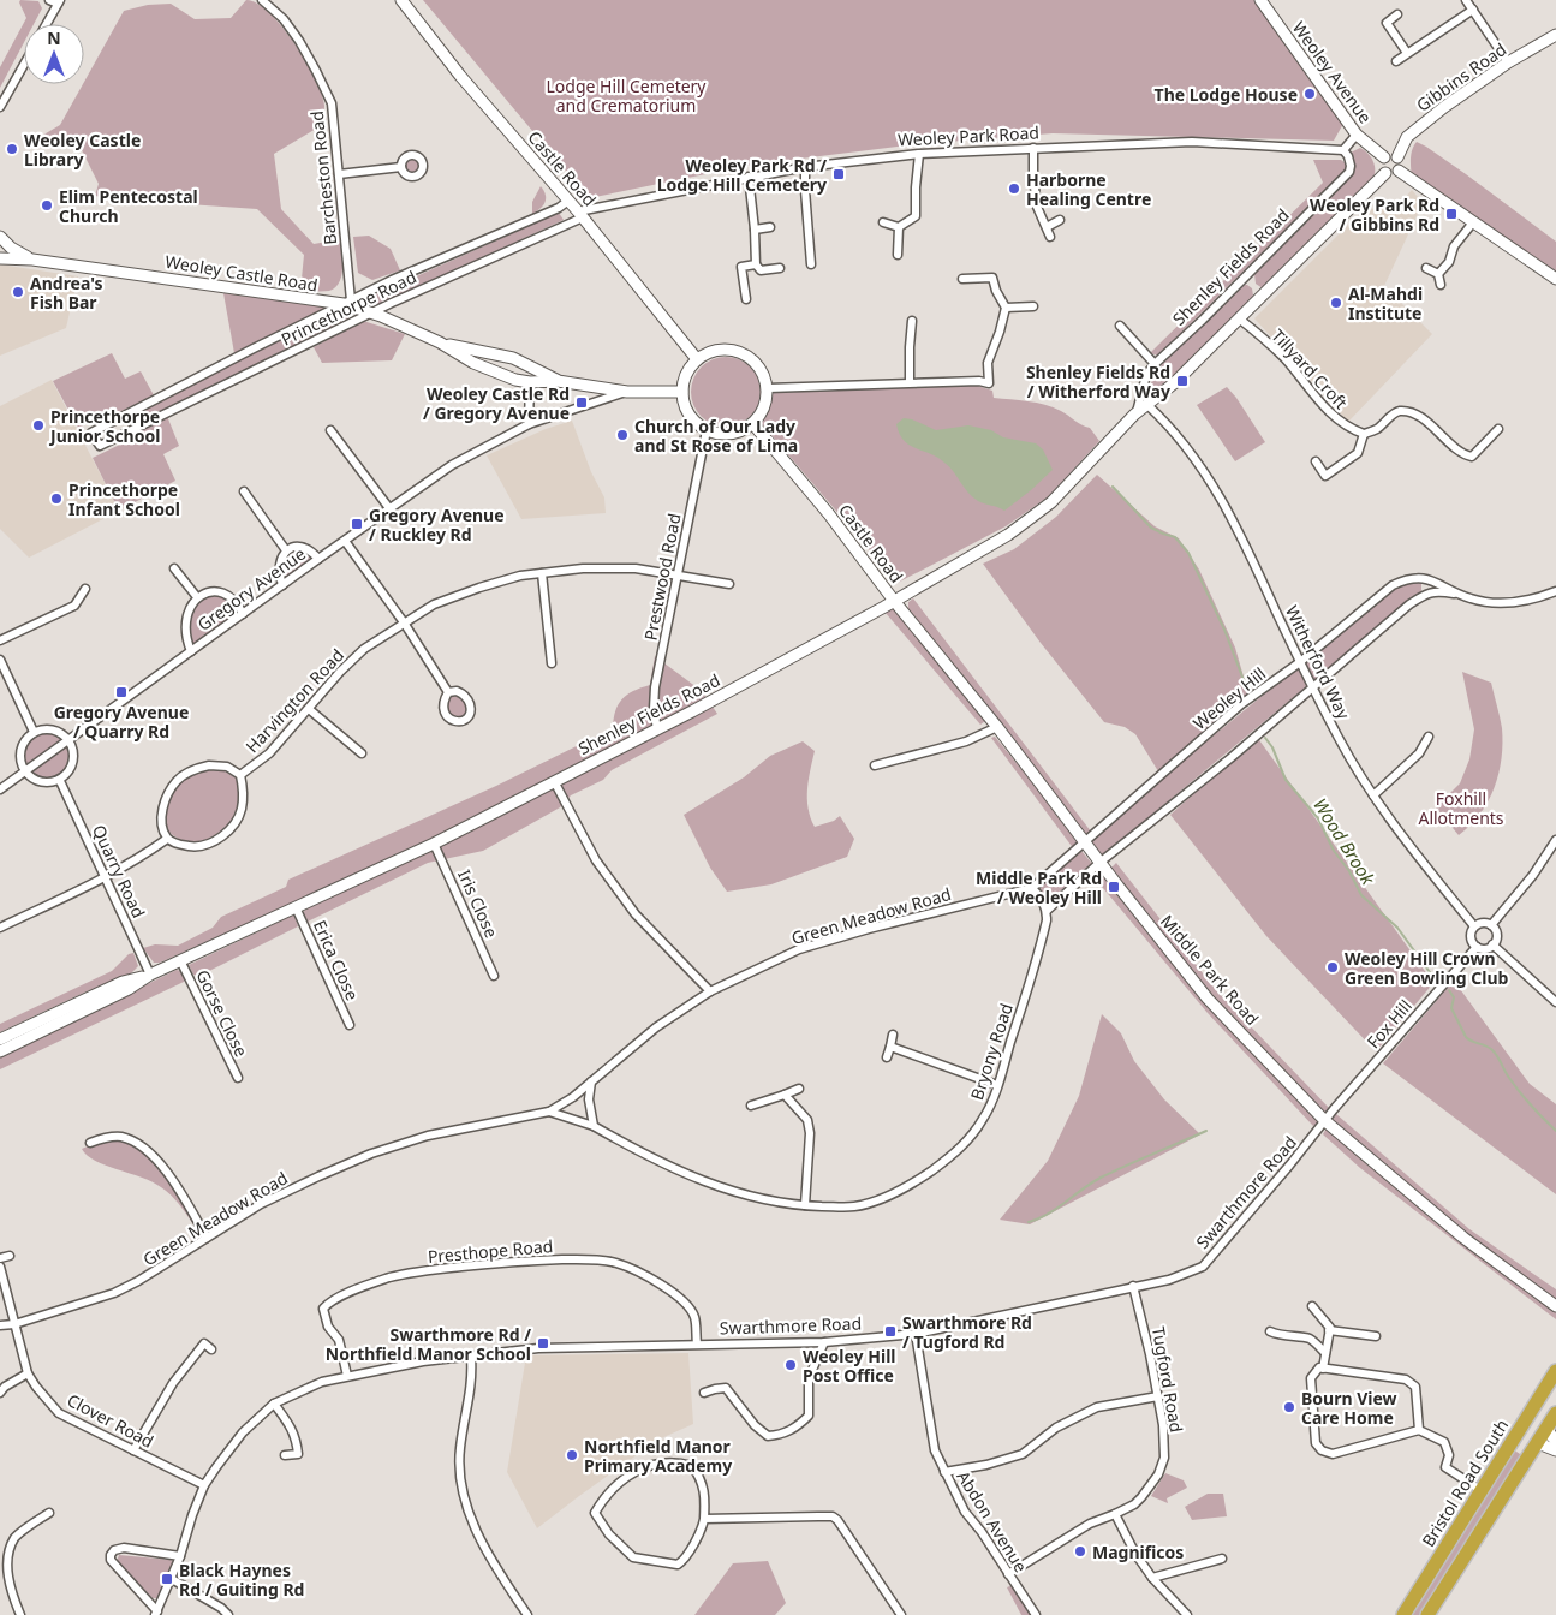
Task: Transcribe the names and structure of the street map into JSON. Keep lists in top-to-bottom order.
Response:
{
  "streets": {
    "highway": ["Bristol Road South"],
    "street": [
      "Weoley Avenue",
      "Gibbins Road",
      "Weoley Park Road",
      "Castle Road",
      "Barcheston Road",
      "Shenley Fields Road",
      "Weoley Castle Road",
      "Princethorpe Road",
      "Tillyard Croft",
      "Prestwood Road",
      "Gregory Avenue",
      "Witherford Way",
      "Weoley Hill",
      "Harvington Road",
      "Quarry Road",
      "Iris Close",
      "Green Meadow Road",
      "Erica Close",
      "Middle Park Road",
      "Gorse Close",
      "Fox Hill",
      "Bryony Road",
      "Swarthmore Road",
      "Presthope Road",
      "Tugford Road",
      "Clover Road",
      "Abdon Avenue"
    ]
  },
  "crossings": [
    ["Weoley Avenue", "Gibbins Road"],
    ["Weoley Avenue", "Shenley Fields Road"],
    ["Gibbins Road", "Shenley Fields Road"],
    ["Weoley Park Road", "Castle Road"],
    ["Weoley Park Road", "Shenley Fields Road"],
    ["Weoley Park Road", "Princethorpe Road"],
    ["Castle Road", "Shenley Fields Road"],
    ["Castle Road", "Weoley Castle Road"],
    ["Castle Road", "Princethorpe Road"],
    ["Castle Road", "Prestwood Road"],
    ["Castle Road", "Middle Park Road"],
    ["Barcheston Road", "Weoley Castle Road"],
    ["Barcheston Road", "Princethorpe Road"],
    ["Shenley Fields Road", "Tillyard Croft"],
    ["Shenley Fields Road", "Prestwood Road"],
    ["Shenley Fields Road", "Witherford Way"],
    ["Shenley Fields Road", "Quarry Road"],
    ["Shenley Fields Road", "Iris Close"],
    ["Shenley Fields Road", "Erica Close"],
    ["Shenley Fields Road", "Middle Park Road"],
    ["Shenley Fields Road", "Gorse Close"],
    ["Weoley Castle Road", "Princethorpe Road"],
    ["Weoley Castle Road", "Prestwood Road"],
    ["Weoley Castle Road", "Gregory Avenue"],
    ["Prestwood Road", "Harvington Road"],
    ["Witherford Way", "Weoley Hill"],
    ["Witherford Way", "Fox Hill"],
    ["Weoley Hill", "Green Meadow Road"],
    ["Weoley Hill", "Middle Park Road"],
    ["Green Meadow Road", "Bryony Road"],
    ["Green Meadow Road", "Clover Road"],
    ["Middle Park Road", "Fox Hill"],
    ["Middle Park Road", "Swarthmore Road"],
    ["Fox Hill", "Swarthmore Road"],
    ["Swarthmore Road", "Presthope Road"],
    ["Swarthmore Road", "Tugford Road"],
    ["Swarthmore Road", "Clover Road"],
    ["Swarthmore Road", "Abdon Avenue"],
    ["Tugford Road", "Abdon Avenue"]
  ],
  "water": ["Wood Brook"],
  "parks": ["Lodge Hill Cemetery and Crematorium", "Foxhill Allotments"],
  "places": {
    "other": [
      "The Lodge House",
      "Weoley Castle Library",
      "Harborne Healing Centre",
      "Elim Pentecostal Church",
      "Andrea's Fish Bar",
      "Al-Mahdi Institute",
      "Princethorpe Junior School",
      "Church of Our Lady and St Rose of Lima",
      "Princethorpe Infant School",
      "Weoley Hill Crown Green Bowling Club",
      "Weoley Hill Post Office",
      "Bourn View Care Home",
      "Northfield Manor Primary Academy",
      "Magnificos"
    ],
    "transit": [
      "Weoley Park Rd / Lodge Hill Cemetery",
      "Weoley Park Rd / Gibbins Rd",
      "Shenley Fields Rd / Witherford Way",
      "Weoley Castle Rd / Gregory Avenue",
      "Gregory Avenue / Ruckley Rd",
      "Gregory Avenue / Quarry Rd",
      "Middle Park Rd / Weoley Hill",
      "Swarthmore Rd / Tugford Rd",
      "Swarthmore Rd / Northfield Manor School",
      "Black Haynes Rd / Guiting Rd"
    ]
  },
  "north": "top"
}
